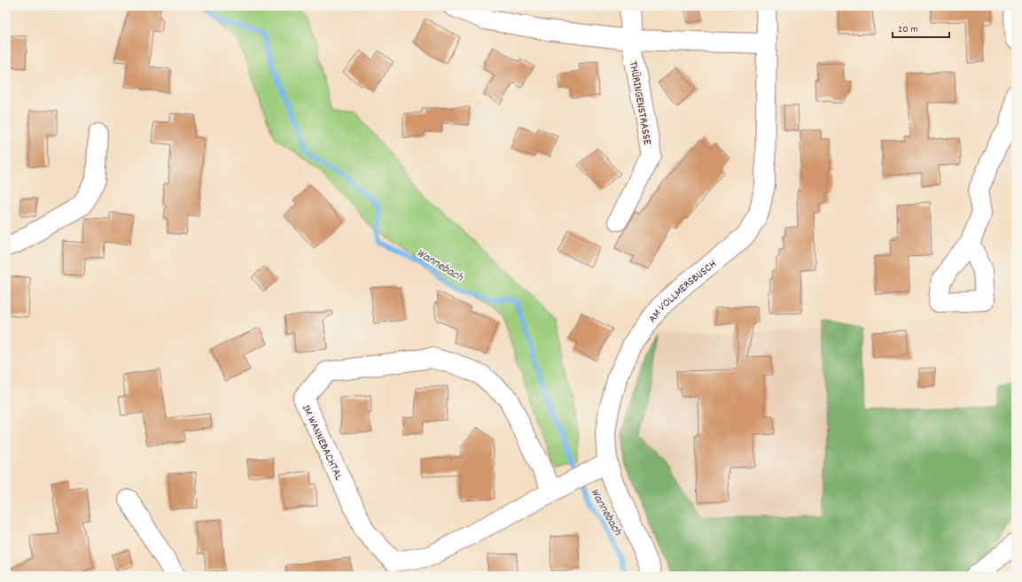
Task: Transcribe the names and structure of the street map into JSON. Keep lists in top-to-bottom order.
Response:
{
  "streets": {
    "street": ["THÜRINGENSTRASSE", "AM VOLLMERSBUSCH", "IM WANNEBACHTAL"]
  },
  "crossings": [
    ["AM VOLLMERSBUSCH", "IM WANNEBACHTAL"]
  ],
  "water": ["Wannebach"],
  "scale_bar": "20 m"
}
